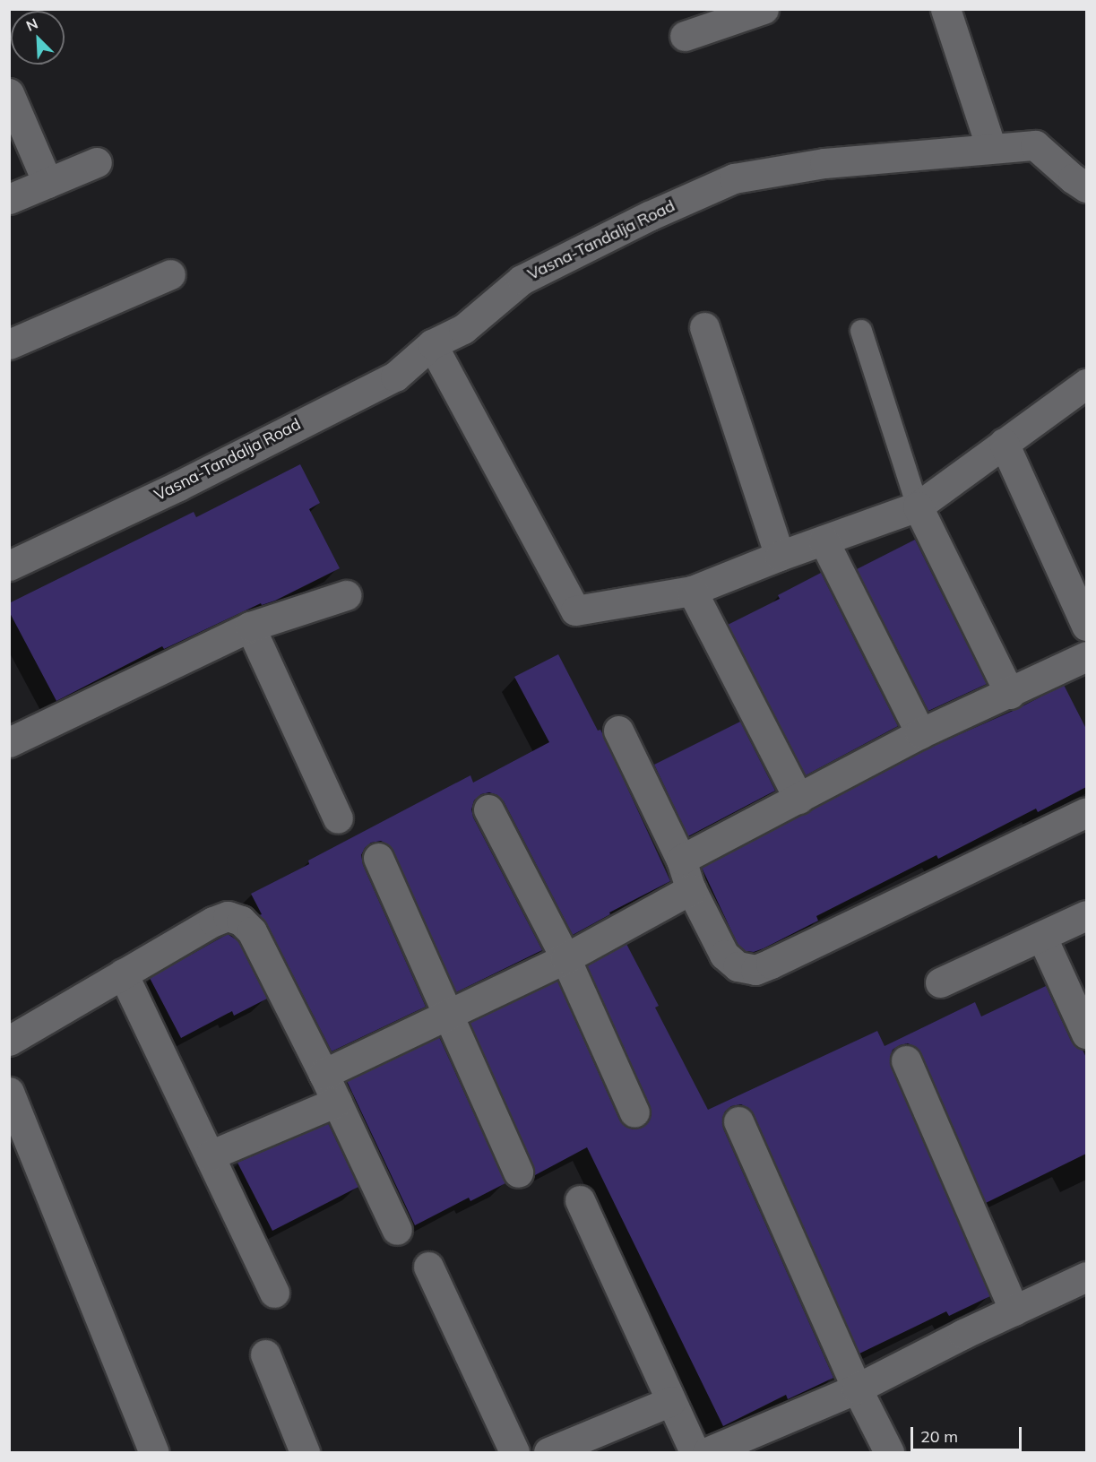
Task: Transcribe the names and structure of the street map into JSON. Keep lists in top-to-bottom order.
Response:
{
  "streets": {
    "street": ["Vasna-Tandalja Road"]
  },
  "scale_bar": "20 m",
  "north": "top left"
}
